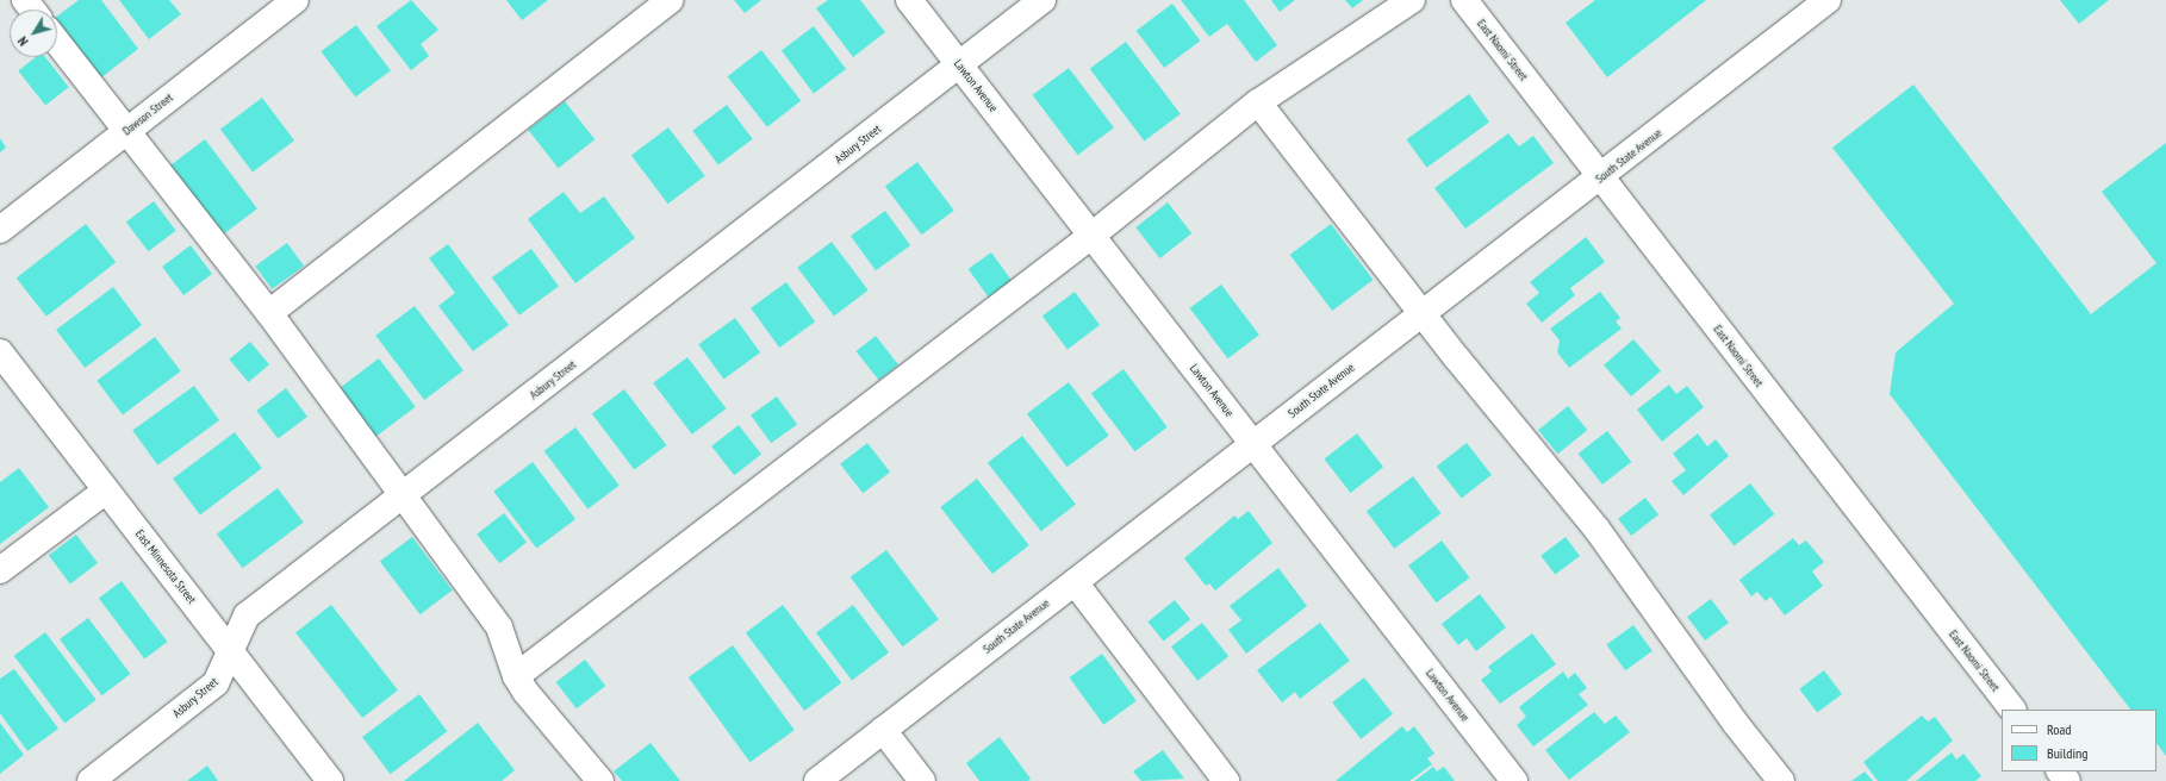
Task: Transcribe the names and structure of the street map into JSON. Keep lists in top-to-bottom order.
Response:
{
  "streets": {
    "street": [
      "East Naomi Street",
      "Lawton Avenue",
      "Dawson Street",
      "Asbury Street",
      "South State Avenue",
      "East Minnesota Street"
    ]
  },
  "crossings": [
    ["East Naomi Street", "South State Avenue"],
    ["Lawton Avenue", "Asbury Street"],
    ["Lawton Avenue", "South State Avenue"],
    ["Asbury Street", "East Minnesota Street"]
  ],
  "legend": ["Road", "Building"],
  "north": "bottom left"
}
